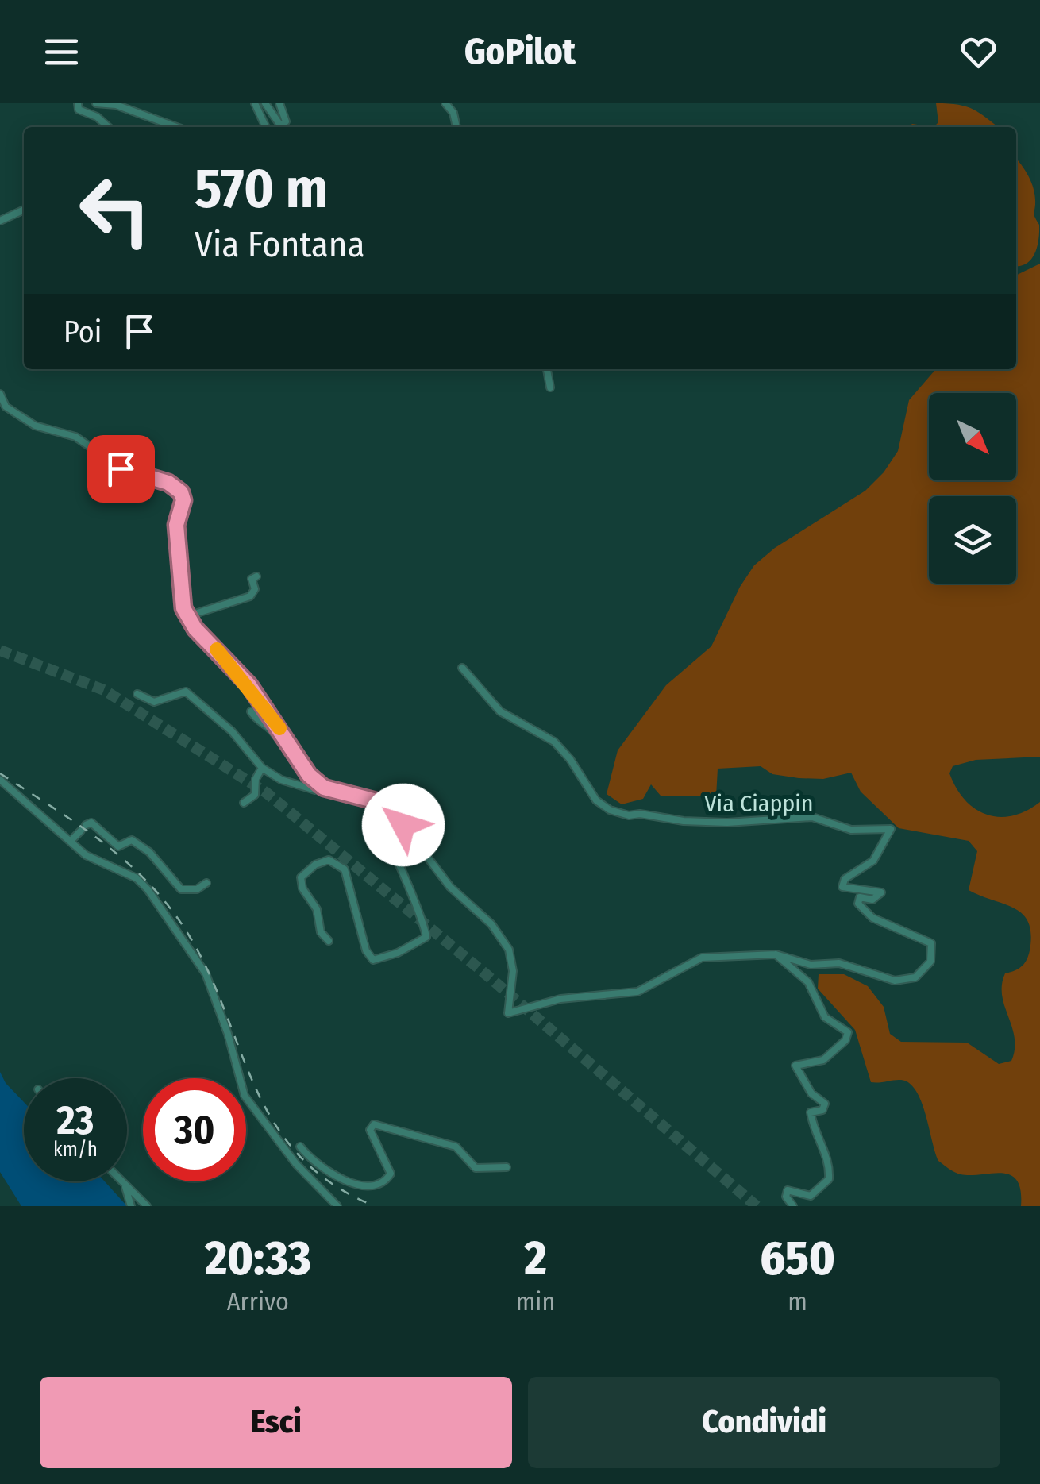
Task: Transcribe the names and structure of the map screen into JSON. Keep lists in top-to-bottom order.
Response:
{
  "streets": {
    "street": ["Via Ciappin"]
  },
  "north": "bottom right",
  "page": {
    "header": "GoPilot",
    "turn": ["570 m", "Via Fontana"],
    "then": "Poi",
    "speed": "23 km/h",
    "limit": "30",
    "eta": [
      "20:33",
      "Arrivo",
      "2",
      "min",
      "650",
      "m"
    ],
    "buttons": ["Esci", "Condividi"]
  }
}
